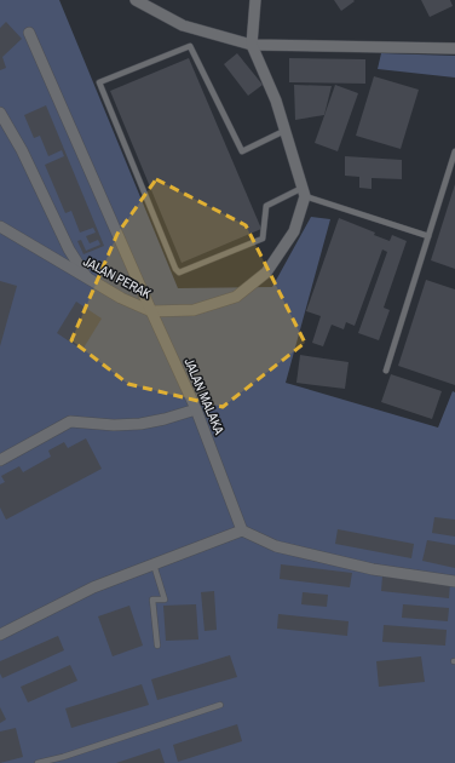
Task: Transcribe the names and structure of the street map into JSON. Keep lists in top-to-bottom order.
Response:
{
  "streets": {
    "street": ["JALAN PERAK", "JALAN MALAKA"]
  },
  "crossings": [
    ["JALAN PERAK", "JALAN MALAKA"]
  ]
}
